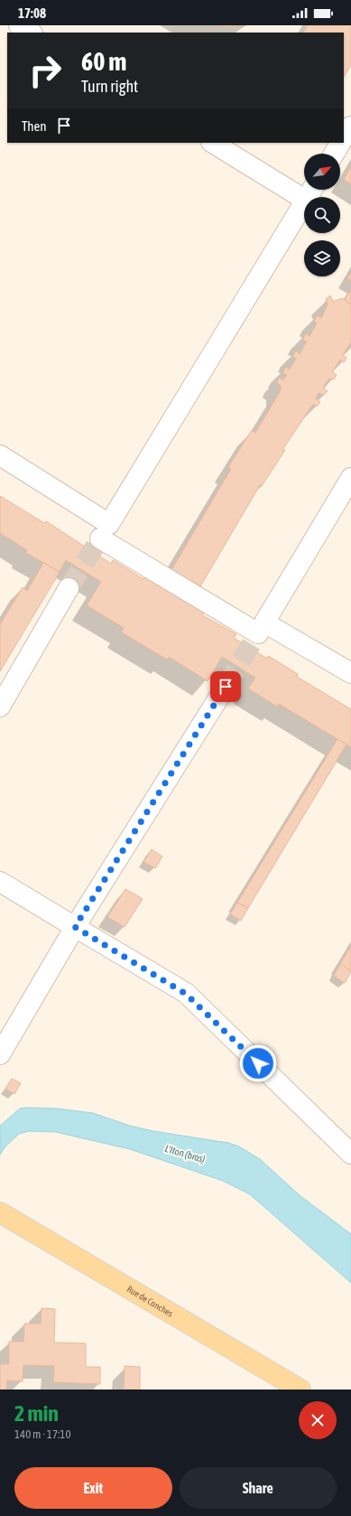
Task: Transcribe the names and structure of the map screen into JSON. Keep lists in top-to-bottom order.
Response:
{
  "streets": {
    "main road": ["Rue de Conches"]
  },
  "water": ["L'Iton (bras)"],
  "north": "top right",
  "page": {
    "status": "17:08",
    "turn": ["60 m", "Turn right"],
    "then": "Then",
    "heading": ["2 min", "140 m · 17:10"],
    "buttons": ["Exit", "Share"]
  }
}
